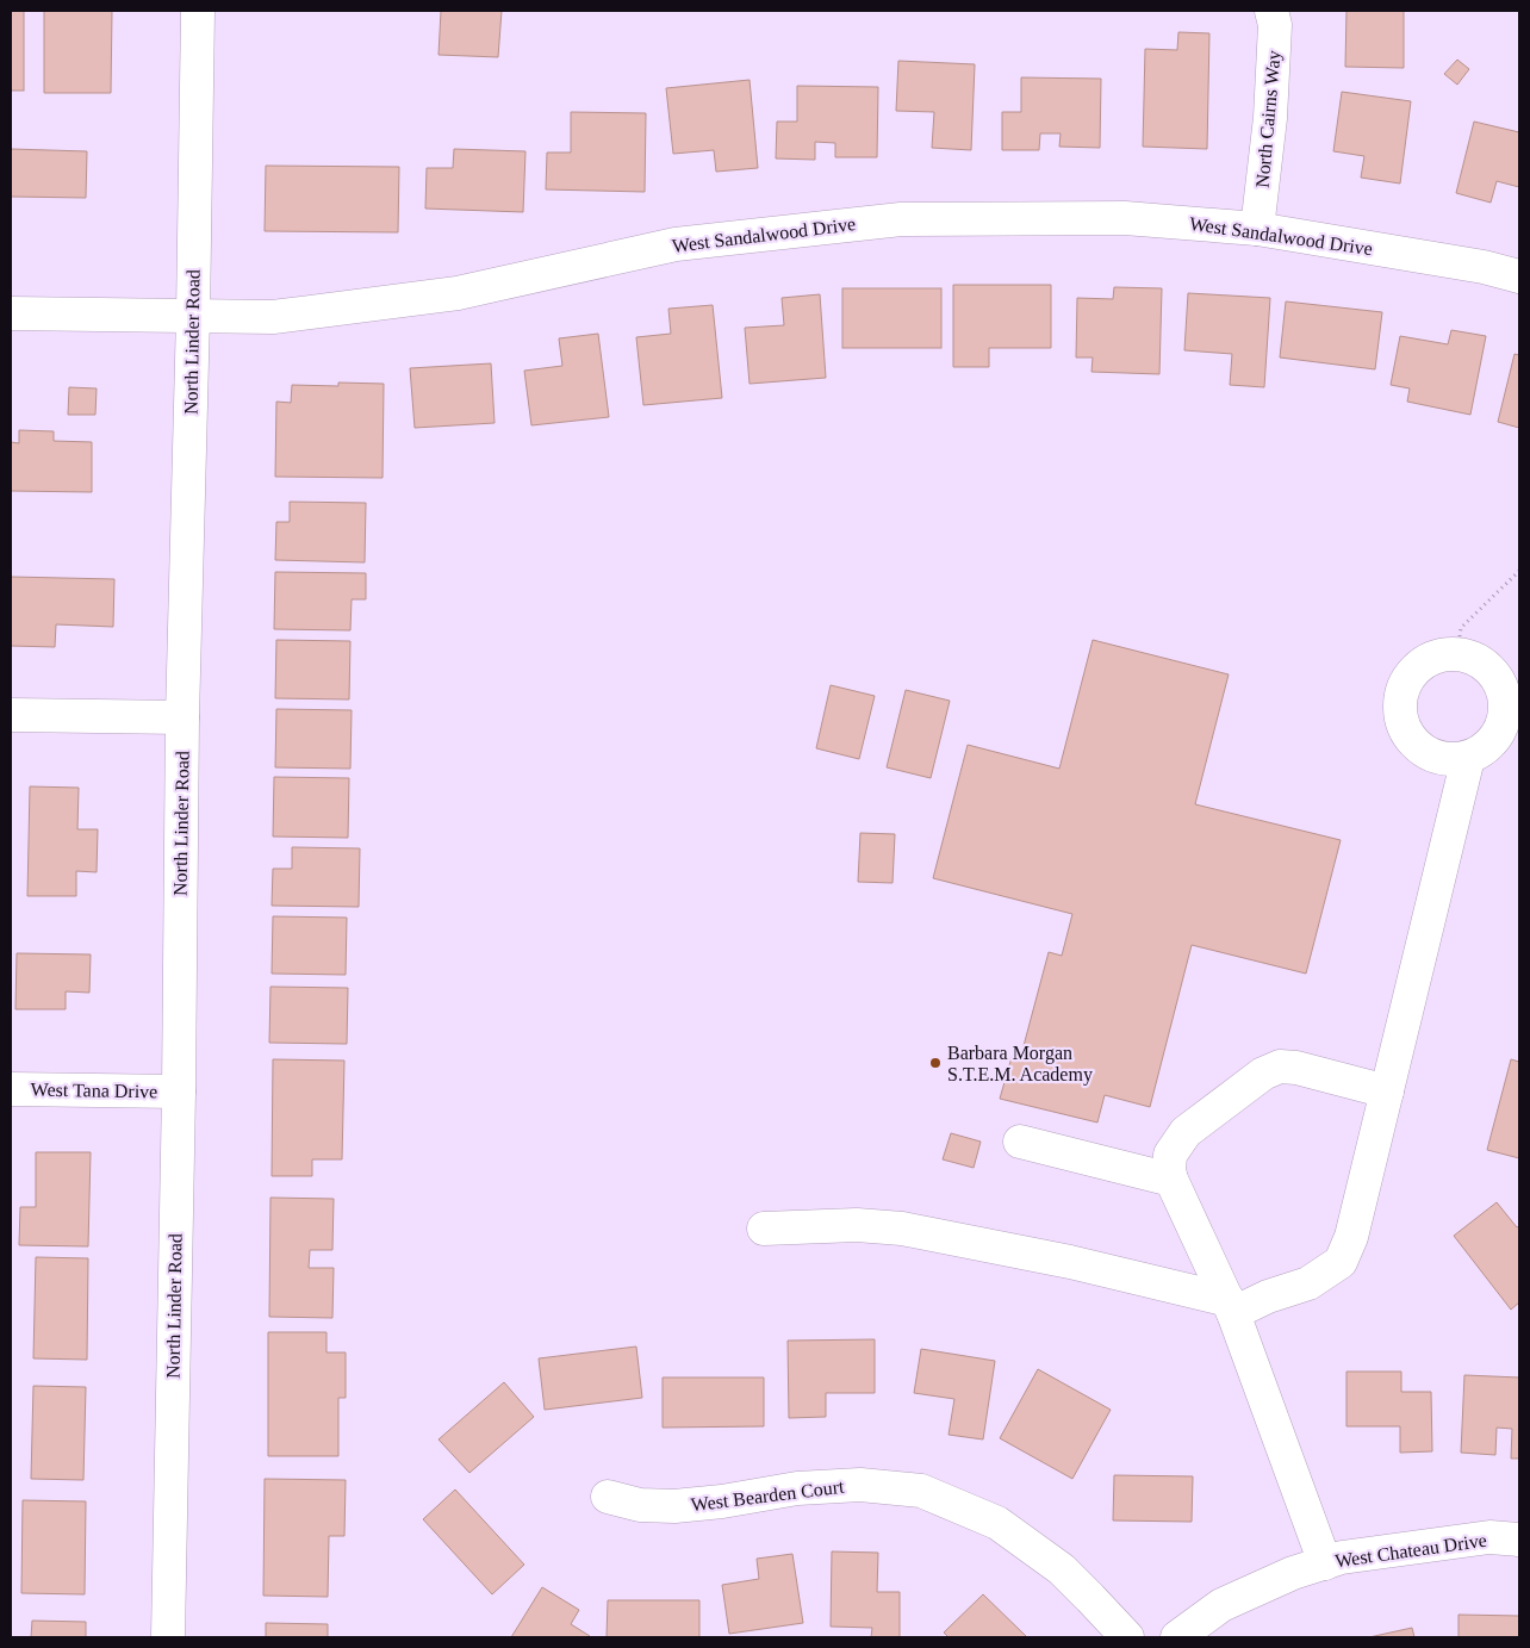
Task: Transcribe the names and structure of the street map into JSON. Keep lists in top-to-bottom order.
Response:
{
  "streets": {
    "street": [
      "North Cairns Way",
      "West Sandalwood Drive",
      "North Linder Road",
      "West Tana Drive",
      "West Bearden Court",
      "West Chateau Drive"
    ]
  },
  "crossings": [
    ["North Cairns Way", "West Sandalwood Drive"],
    ["West Sandalwood Drive", "North Linder Road"],
    ["North Linder Road", "West Tana Drive"]
  ],
  "places": ["Barbara Morgan S.T.E.M. Academy"]
}
